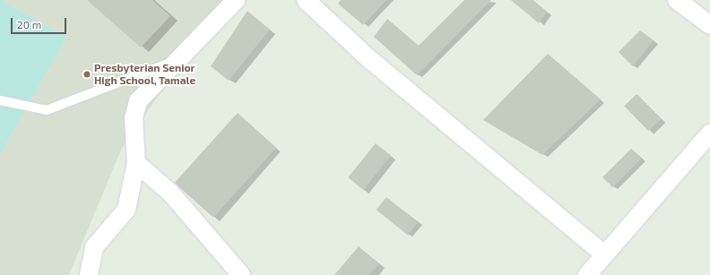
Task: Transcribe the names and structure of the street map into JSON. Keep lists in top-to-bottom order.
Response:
{
  "places": ["Presbyterian Senior High School, Tamale"],
  "scale_bar": "20 m"
}
